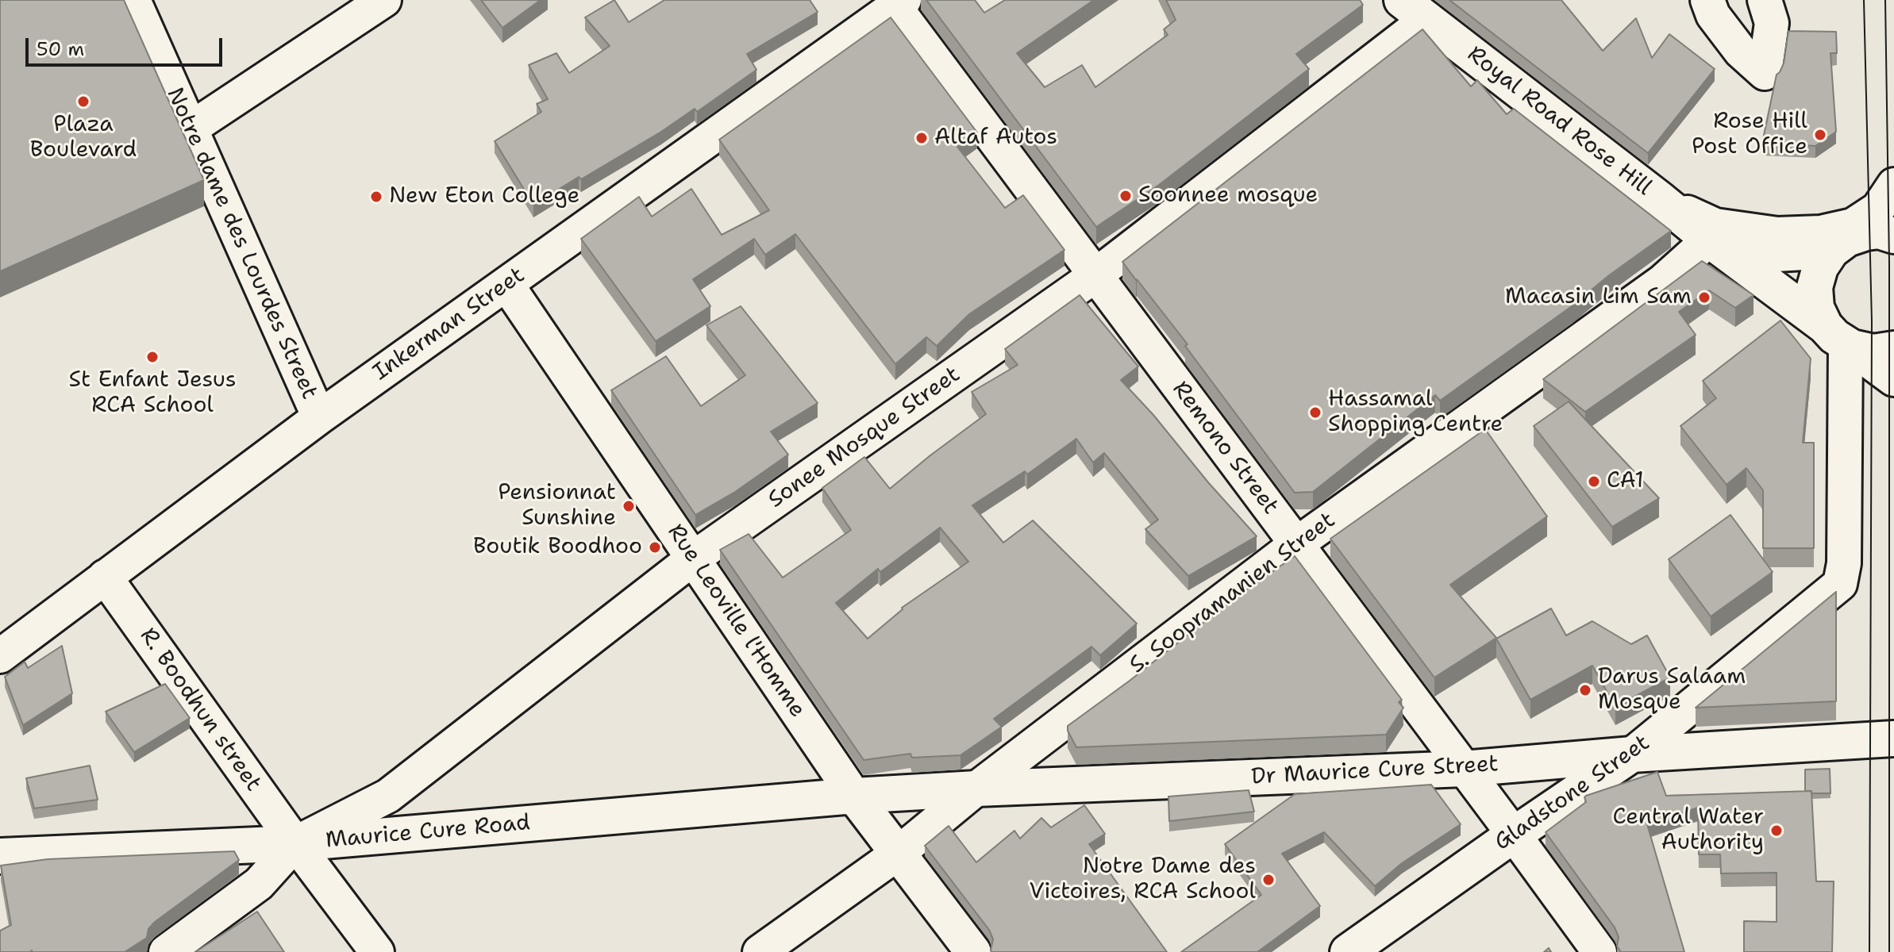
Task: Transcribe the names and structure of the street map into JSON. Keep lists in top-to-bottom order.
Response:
{
  "streets": {
    "main road": [
      "Royal Road Rose Hill",
      "Rue Leoville l'Homme",
      "Dr Maurice Cure Street",
      "Gladstone Street",
      "Maurice Cure Road"
    ],
    "street": [
      "Notre dame des Lourdes Street",
      "Inkerman Street",
      "Sonee Mosque Street",
      "Remono Street",
      "S. Soopramanien Street",
      "R. Boodhun street"
    ]
  },
  "crossings": [
    ["Royal Road Rose Hill", "Sonee Mosque Street"],
    ["Royal Road Rose Hill", "S. Soopramanien Street"],
    ["Royal Road Rose Hill", "Gladstone Street"],
    ["Notre dame des Lourdes Street", "Inkerman Street"],
    ["Inkerman Street", "Remono Street"],
    ["Inkerman Street", "Rue Leoville l'Homme"],
    ["Inkerman Street", "R. Boodhun street"],
    ["Sonee Mosque Street", "Remono Street"],
    ["Sonee Mosque Street", "Rue Leoville l'Homme"],
    ["Sonee Mosque Street", "R. Boodhun street"],
    ["Sonee Mosque Street", "Maurice Cure Road"],
    ["Remono Street", "S. Soopramanien Street"],
    ["Remono Street", "Dr Maurice Cure Street"],
    ["Remono Street", "Gladstone Street"],
    ["S. Soopramanien Street", "Rue Leoville l'Homme"],
    ["S. Soopramanien Street", "Dr Maurice Cure Street"],
    ["Rue Leoville l'Homme", "Dr Maurice Cure Street"],
    ["Rue Leoville l'Homme", "Maurice Cure Road"],
    ["R. Boodhun street", "Maurice Cure Road"],
    ["Dr Maurice Cure Street", "Gladstone Street"],
    ["Dr Maurice Cure Street", "Maurice Cure Road"]
  ],
  "places": [
    "Plaza Boulevard",
    "Rose Hill Post Office",
    "Altaf Autos",
    "Soonnee mosque",
    "New Eton College",
    "Macasin Lim Sam",
    "St Enfant Jesus RCA School",
    "Hassamal Shopping Centre",
    "CA1",
    "Pensionnat Sunshine",
    "Boutik Boodhoo",
    "Darus Salaam Mosque",
    "Central Water Authority",
    "Notre Dame des Victoires, RCA School"
  ],
  "scale_bar": "50 m"
}
